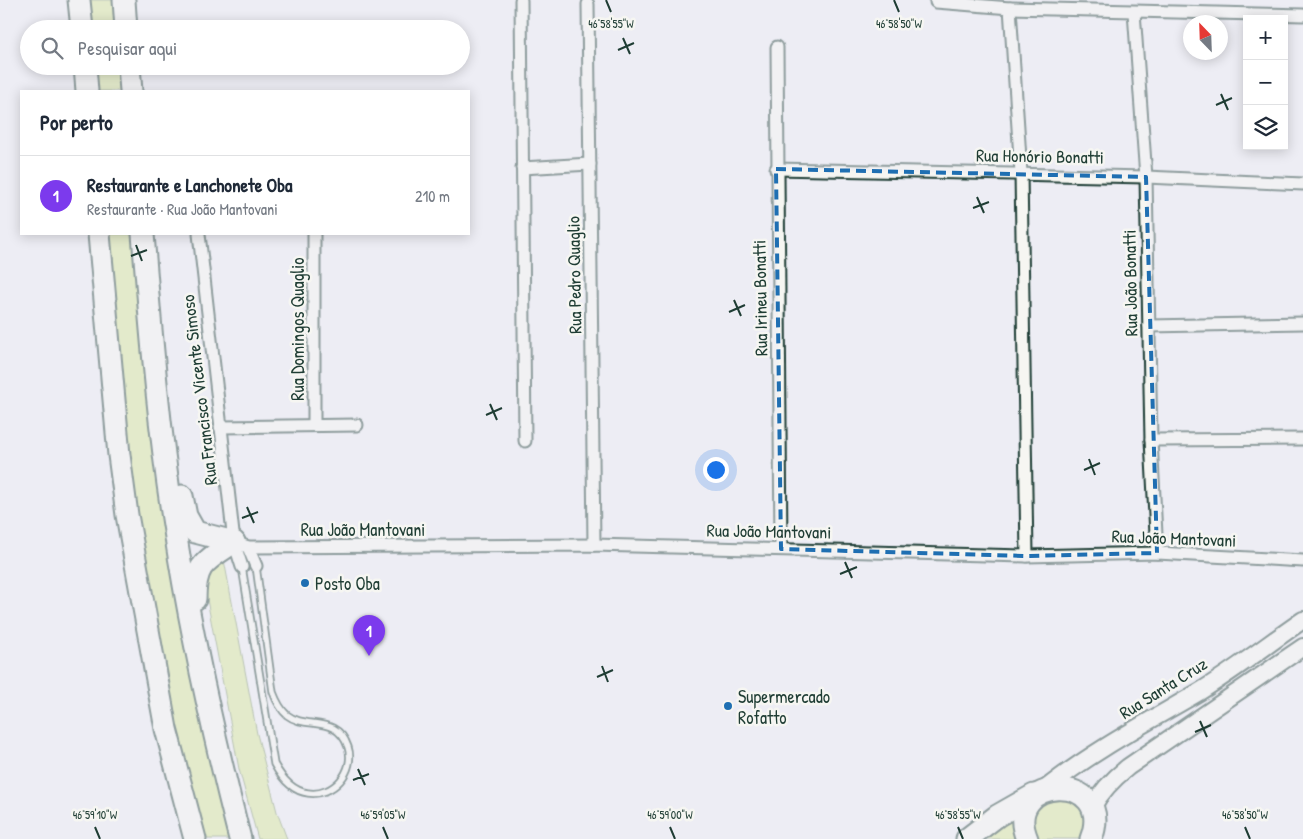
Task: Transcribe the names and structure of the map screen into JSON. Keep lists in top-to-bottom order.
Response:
{
  "streets": {
    "main road": ["Rua Santa Cruz"],
    "street": [
      "Rua Honório Bonatti",
      "Rua Pedro Quaglio",
      "Rua João Bonatti",
      "Rua Irineu Bonatti",
      "Rua Domingos Quaglio",
      "Rua Francisco Vicente Simoso",
      "Rua João Mantovani"
    ]
  },
  "crossings": [
    ["Rua Honório Bonatti", "Rua João Bonatti"],
    ["Rua Honório Bonatti", "Rua Irineu Bonatti"],
    ["Rua Pedro Quaglio", "Rua João Mantovani"],
    ["Rua João Bonatti", "Rua João Mantovani"],
    ["Rua Irineu Bonatti", "Rua João Mantovani"],
    ["Rua Francisco Vicente Simoso", "Rua João Mantovani"]
  ],
  "places": ["Posto Oba", "Supermercado Rofatto"],
  "north": "top left",
  "page": {
    "map_buttons": ["+", "−"],
    "search": "Pesquisar aqui",
    "heading": "Por perto",
    "list": [
      {
        "mark": "1",
        "name": "Restaurante e Lanchonete Oba",
        "note": "Restaurante · Rua João Mantovani",
        "value": "210 m"
      }
    ],
    "pins": "1"
  },
  "coordinates": [
    "46°58'55\"W",
    "46°58'50\"W",
    "46°59'10\"W",
    "46°59'05\"W",
    "46°59'00\"W"
  ]
}
